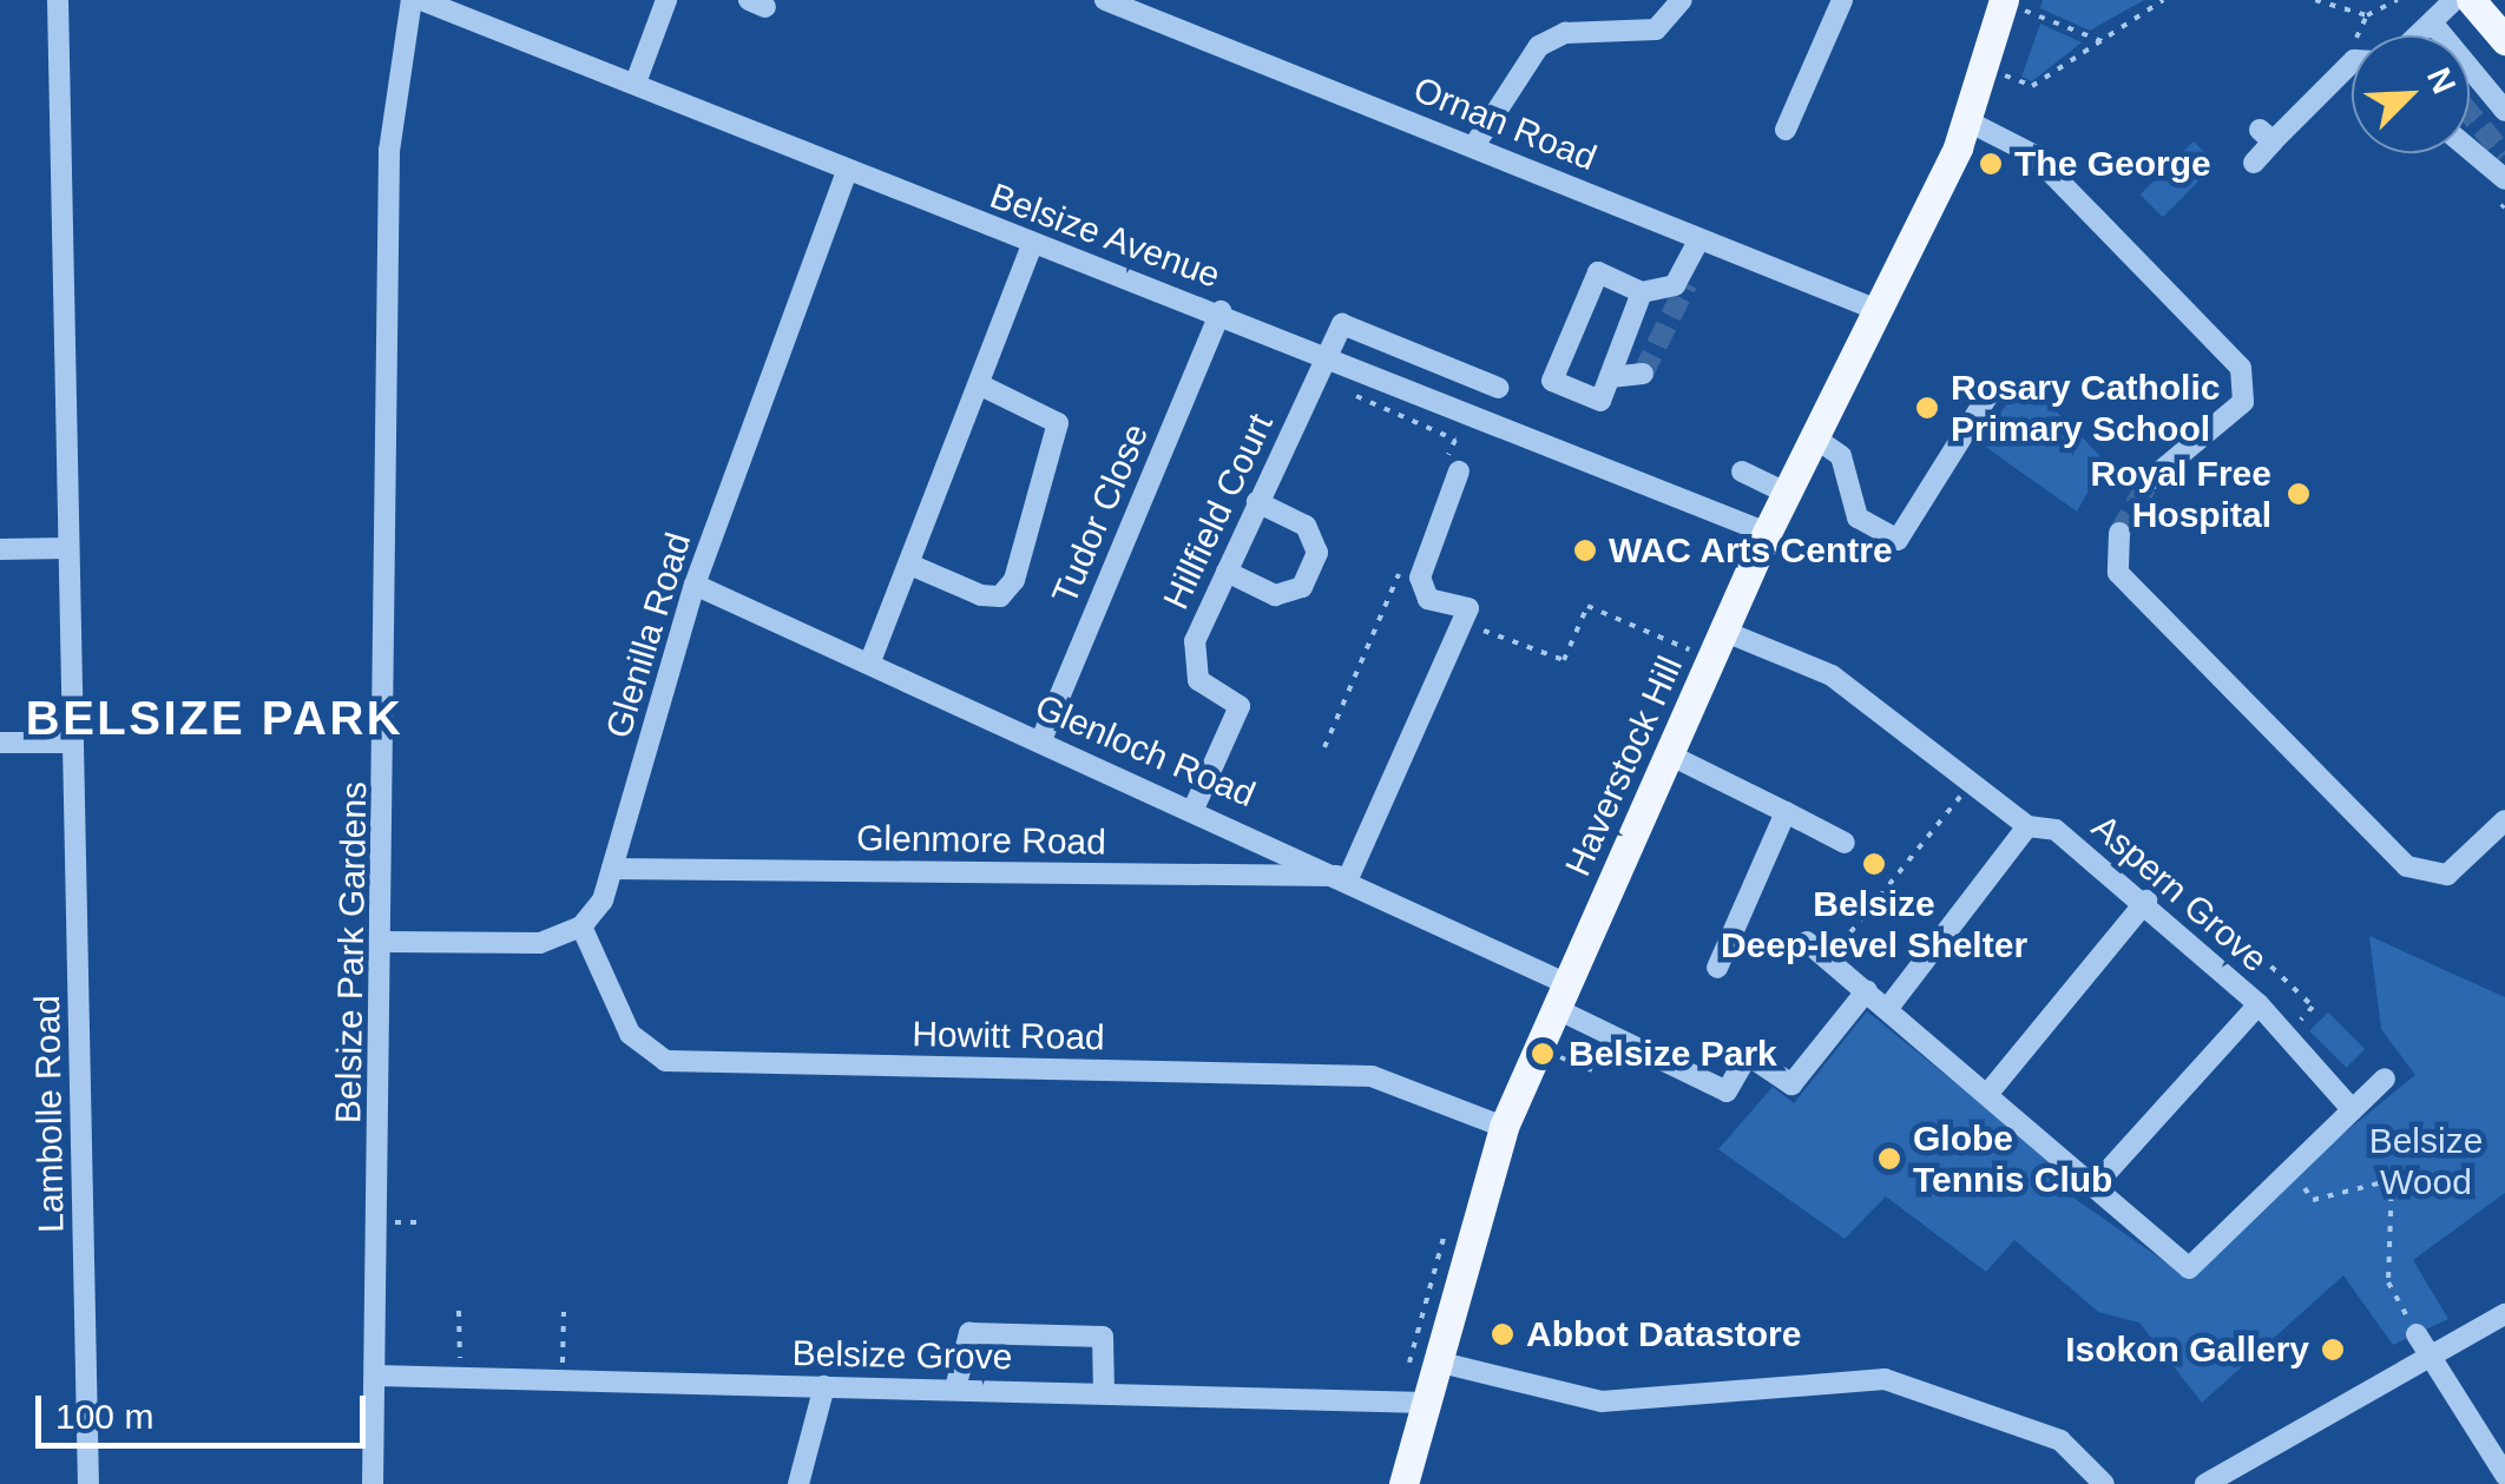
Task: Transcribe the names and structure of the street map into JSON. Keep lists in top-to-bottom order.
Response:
{
  "streets": {
    "main road": ["Haverstock Hill"],
    "street": [
      "Ornan Road",
      "Belsize Avenue",
      "Hillfield Court",
      "Tudor Close",
      "Glenilla Road",
      "Glenloch Road",
      "Glenmore Road",
      "Aspern Grove",
      "Belsize Park Gardens",
      "Howitt Road",
      "Lambolle Road",
      "Belsize Grove"
    ]
  },
  "crossings": [
    ["Ornan Road", "Haverstock Hill"],
    ["Belsize Avenue", "Hillfield Court"],
    ["Belsize Avenue", "Tudor Close"],
    ["Belsize Avenue", "Glenilla Road"],
    ["Belsize Avenue", "Haverstock Hill"],
    ["Hillfield Court", "Glenloch Road"],
    ["Tudor Close", "Glenloch Road"],
    ["Glenilla Road", "Glenloch Road"],
    ["Glenilla Road", "Glenmore Road"],
    ["Glenilla Road", "Howitt Road"],
    ["Glenloch Road", "Haverstock Hill"],
    ["Glenloch Road", "Glenmore Road"],
    ["Haverstock Hill", "Aspern Grove"],
    ["Haverstock Hill", "Howitt Road"],
    ["Haverstock Hill", "Belsize Grove"],
    ["Belsize Park Gardens", "Belsize Grove"]
  ],
  "districts": ["BELSIZE PARK"],
  "parks": ["Belsize Wood"],
  "places": [
    "The George",
    "Rosary Catholic Primary School",
    "Royal Free Hospital",
    "WAC Arts Centre",
    "Belsize Deep-level Shelter",
    "Belsize Park",
    "Globe Tennis Club",
    "Abbot Datastore",
    "Isokon Gallery"
  ],
  "scale_bar": "100 m",
  "north": "top right"
}
